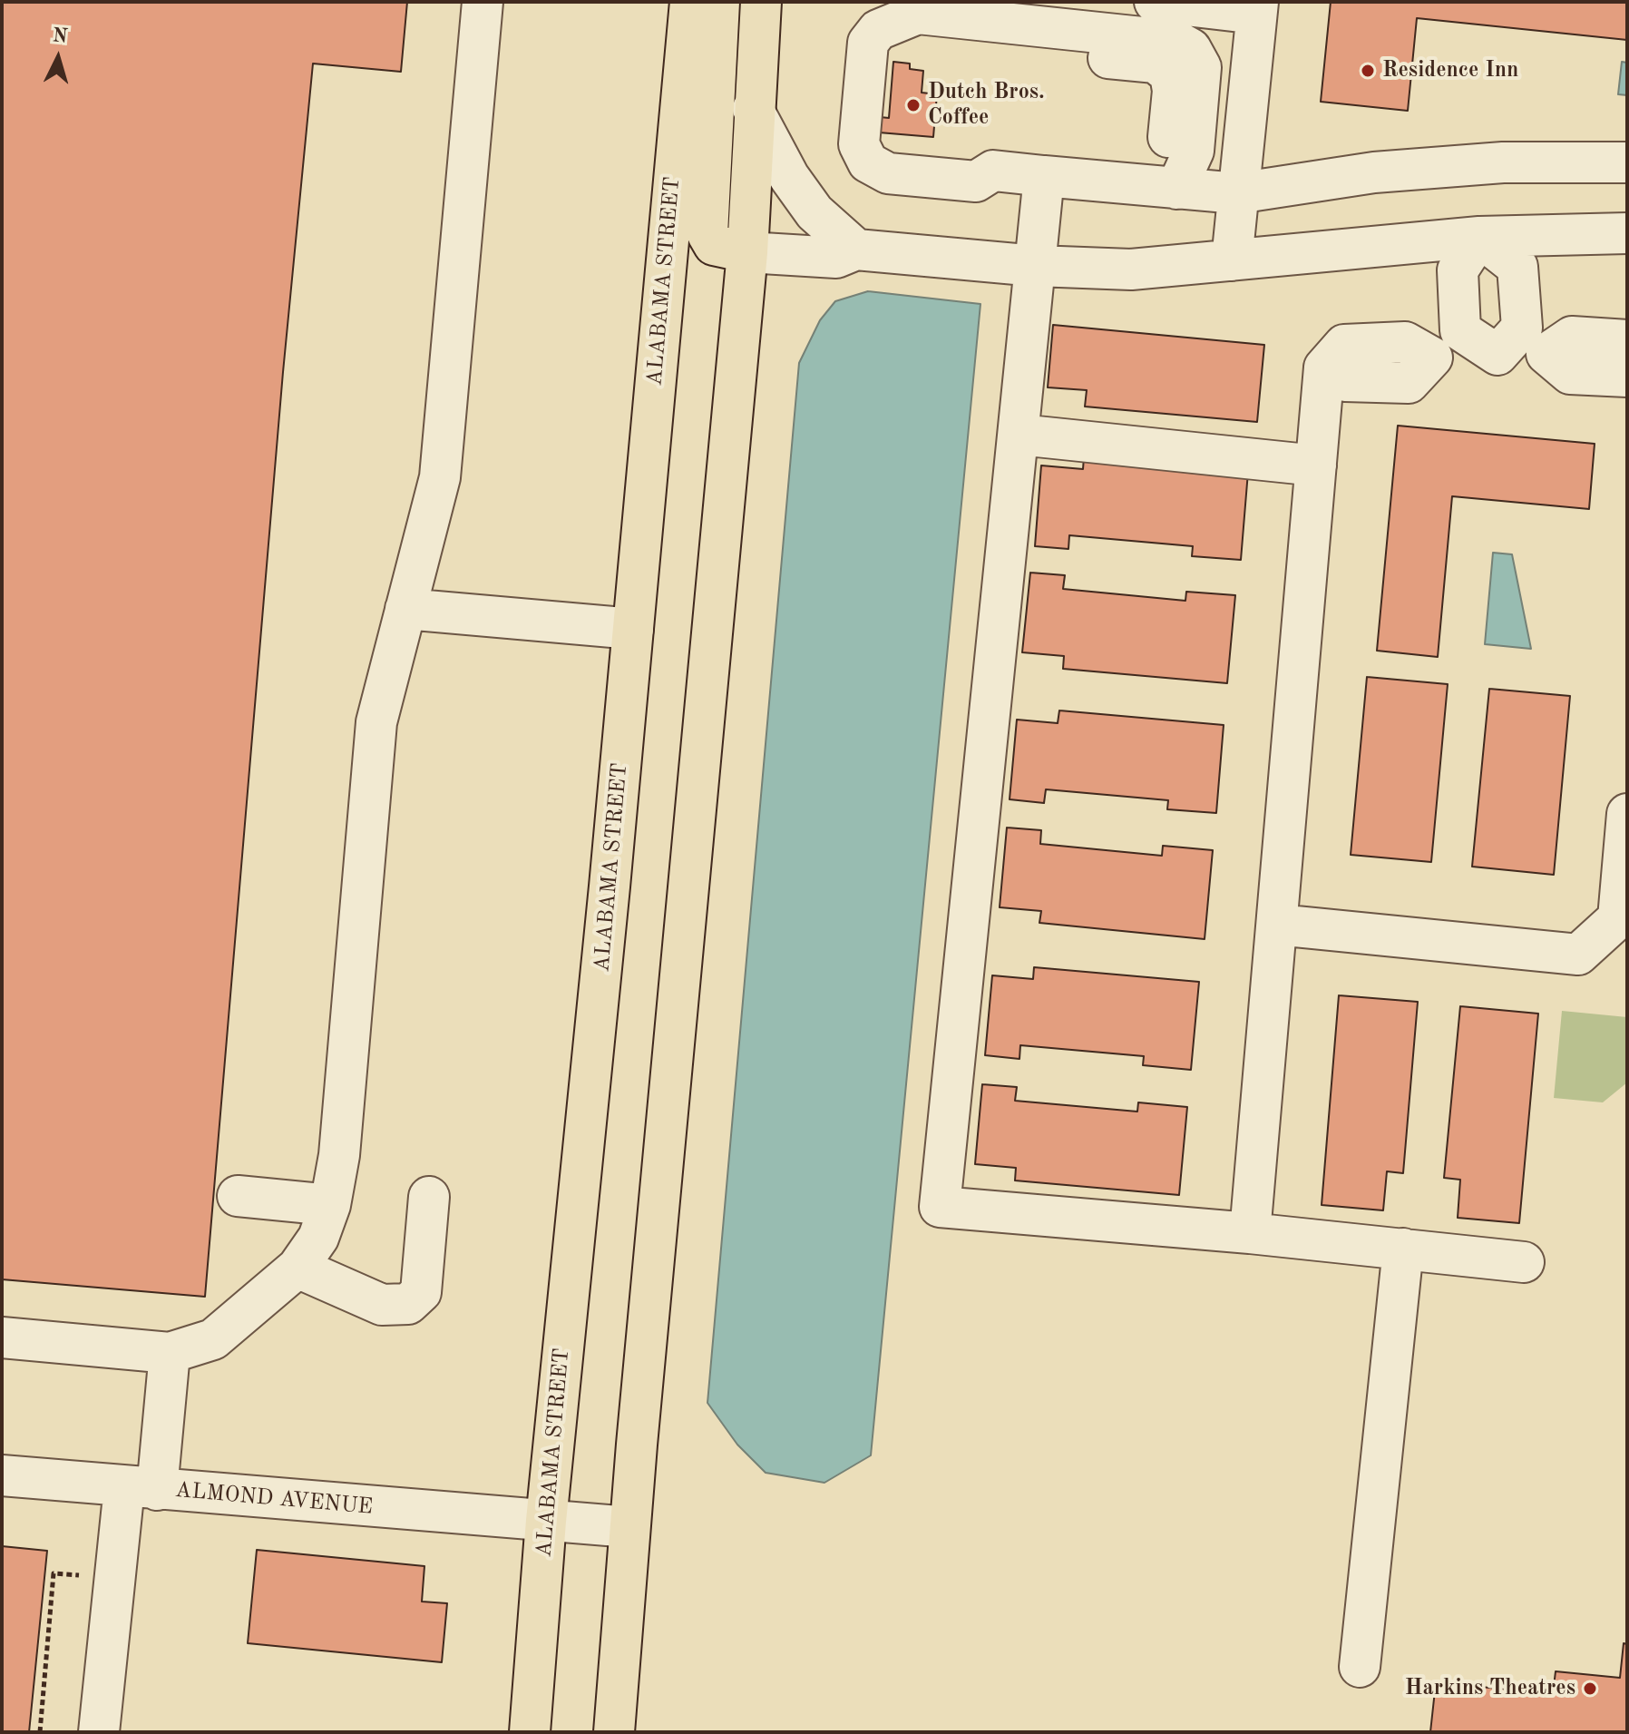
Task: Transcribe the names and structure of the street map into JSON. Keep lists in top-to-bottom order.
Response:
{
  "streets": {
    "main road": ["ALABAMA STREET"],
    "street": ["ALMOND AVENUE"]
  },
  "crossings": [
    ["ALABAMA STREET", "ALMOND AVENUE"]
  ],
  "places": ["Residence Inn", "Dutch Bros. Coffee", "Harkins Theatres"],
  "north": "top"
}
